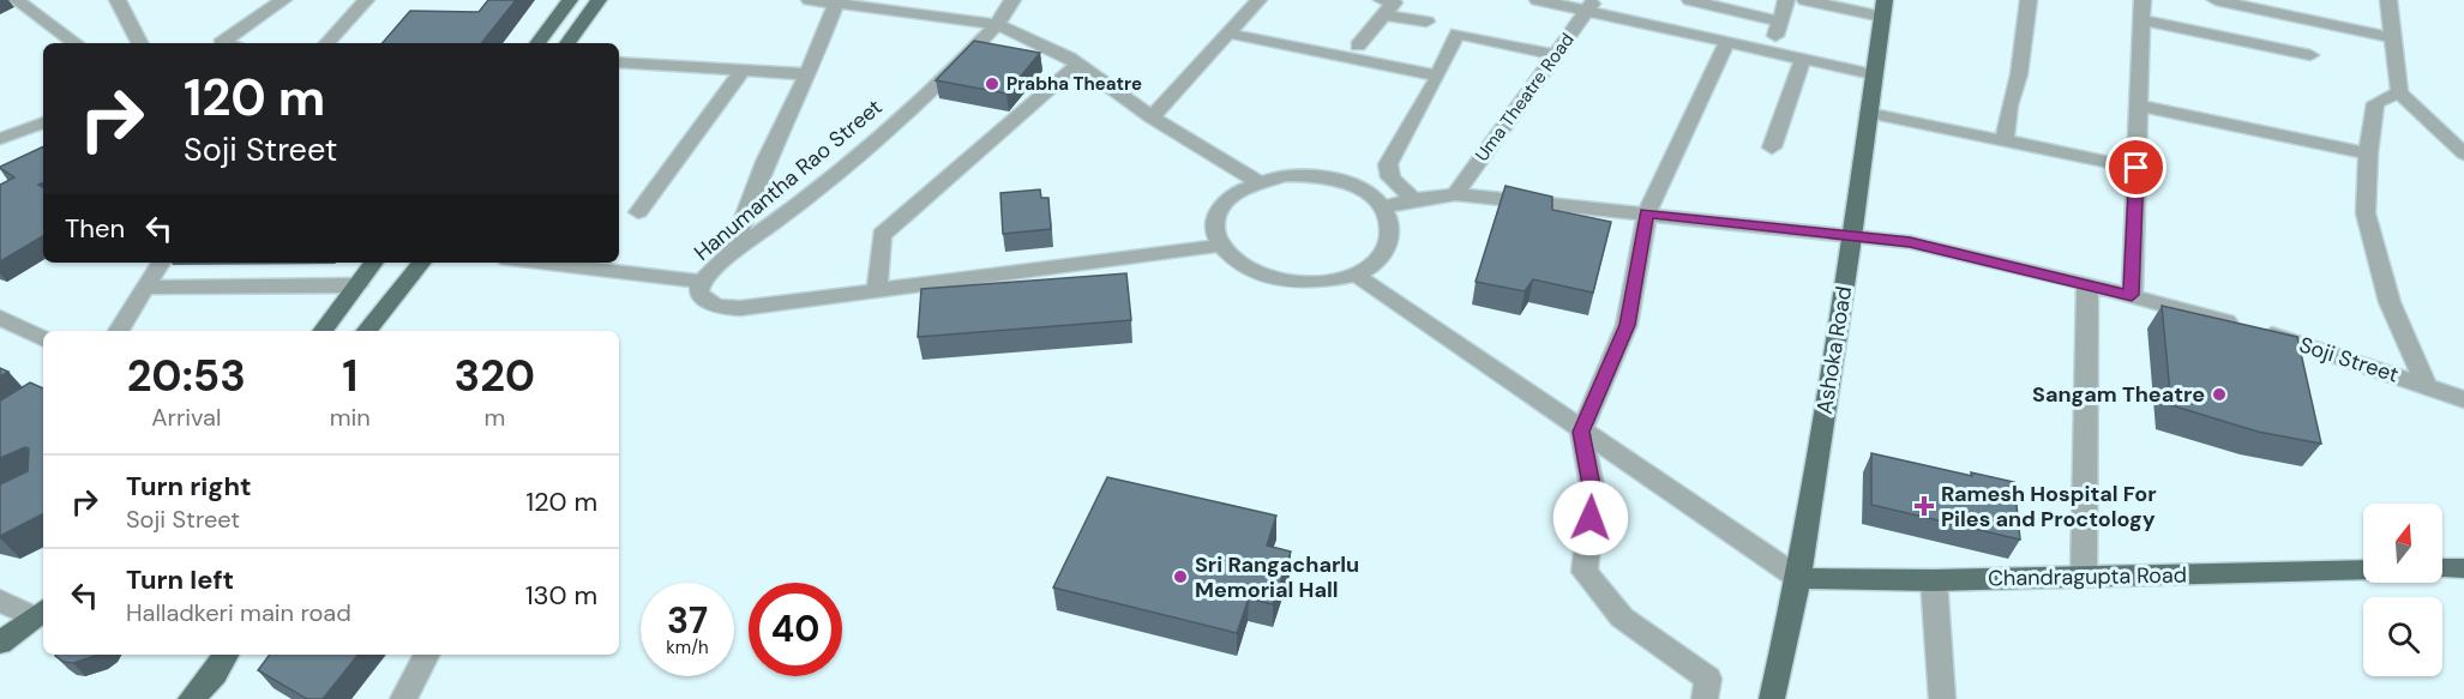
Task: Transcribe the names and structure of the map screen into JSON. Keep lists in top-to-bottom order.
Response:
{
  "streets": {
    "main road": ["Ashoka Road", "Chandragupta Road"],
    "street": ["Uma Theatre Road", "Hanumantha Rao Street", "Soji Street"]
  },
  "crossings": [
    ["Uma Theatre Road", "Soji Street"],
    ["Ashoka Road", "Soji Street"],
    ["Ashoka Road", "Chandragupta Road"]
  ],
  "places": {
    "other": ["Prabha Theatre", "Sangam Theatre", "Sri Rangacharlu Memorial Hall"],
    "health": ["Ramesh Hospital For Piles and Proctology"]
  },
  "north": "top",
  "page": {
    "turn": ["120 m", "Soji Street"],
    "then": "Then",
    "eta": [
      "20:53",
      "Arrival",
      "1",
      "min",
      "320",
      "m"
    ],
    "list": [
      {
        "name": "Turn right",
        "note": "Soji Street",
        "value": "120 m"
      },
      {
        "name": "Turn left",
        "note": "Halladkeri main road",
        "value": "130 m"
      }
    ],
    "speed": "37 km/h",
    "limit": "40"
  }
}
